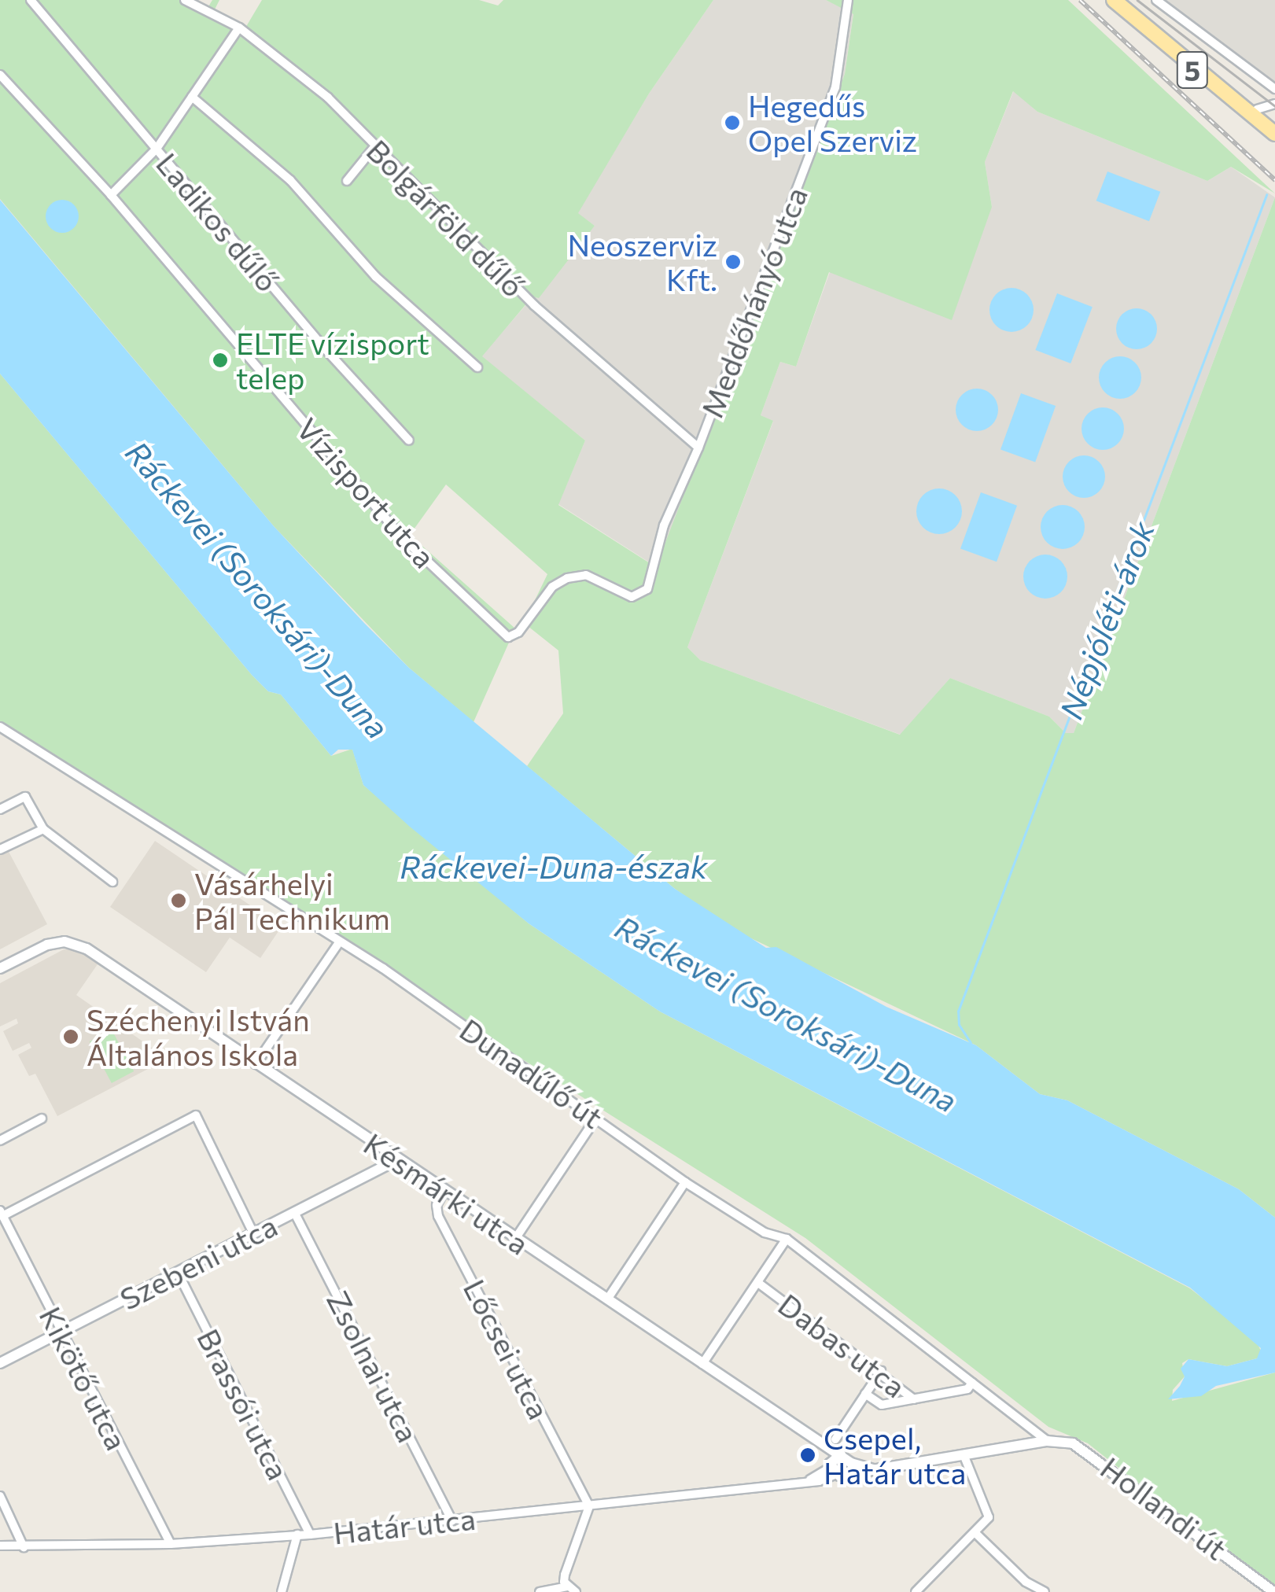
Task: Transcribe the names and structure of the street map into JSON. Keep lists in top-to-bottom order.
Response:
{
  "streets": {
    "main road": ["5"],
    "street": [
      "Bolgárföld dűlő",
      "Ladikos dűlő",
      "Meddőhányó utca",
      "Vízisport utca",
      "Dunadűlő út",
      "Késmárki utca",
      "Szebeni utca",
      "Dabas utca",
      "Lőcsei utca",
      "Zsolnai utca",
      "Kikötő utca",
      "Brassói utca",
      "Hollandi út",
      "Határ utca"
    ]
  },
  "crossings": [
    ["Bolgárföld dűlő", "Meddőhányó utca"],
    ["Meddőhányó utca", "Vízisport utca"],
    ["Dunadűlő út", "Dabas utca"],
    ["Dunadűlő út", "Hollandi út"],
    ["Késmárki utca", "Szebeni utca"],
    ["Késmárki utca", "Lőcsei utca"],
    ["Szebeni utca", "Zsolnai utca"],
    ["Szebeni utca", "Kikötő utca"],
    ["Szebeni utca", "Brassói utca"],
    ["Lőcsei utca", "Határ utca"],
    ["Zsolnai utca", "Határ utca"],
    ["Kikötő utca", "Határ utca"],
    ["Brassói utca", "Határ utca"]
  ],
  "water": ["Ráckevei (Soroksári)-Duna", "Népjóléti-árok", "Ráckevei-Duna-észak"],
  "places": [
    "Hegedűs Opel Szerviz",
    "Neoszerviz Kft.",
    "ELTE vízisport telep",
    "Vásárhelyi Pál Technikum",
    "Széchenyi István Általános Iskola",
    "Csepel, Határ utca"
  ]
}
